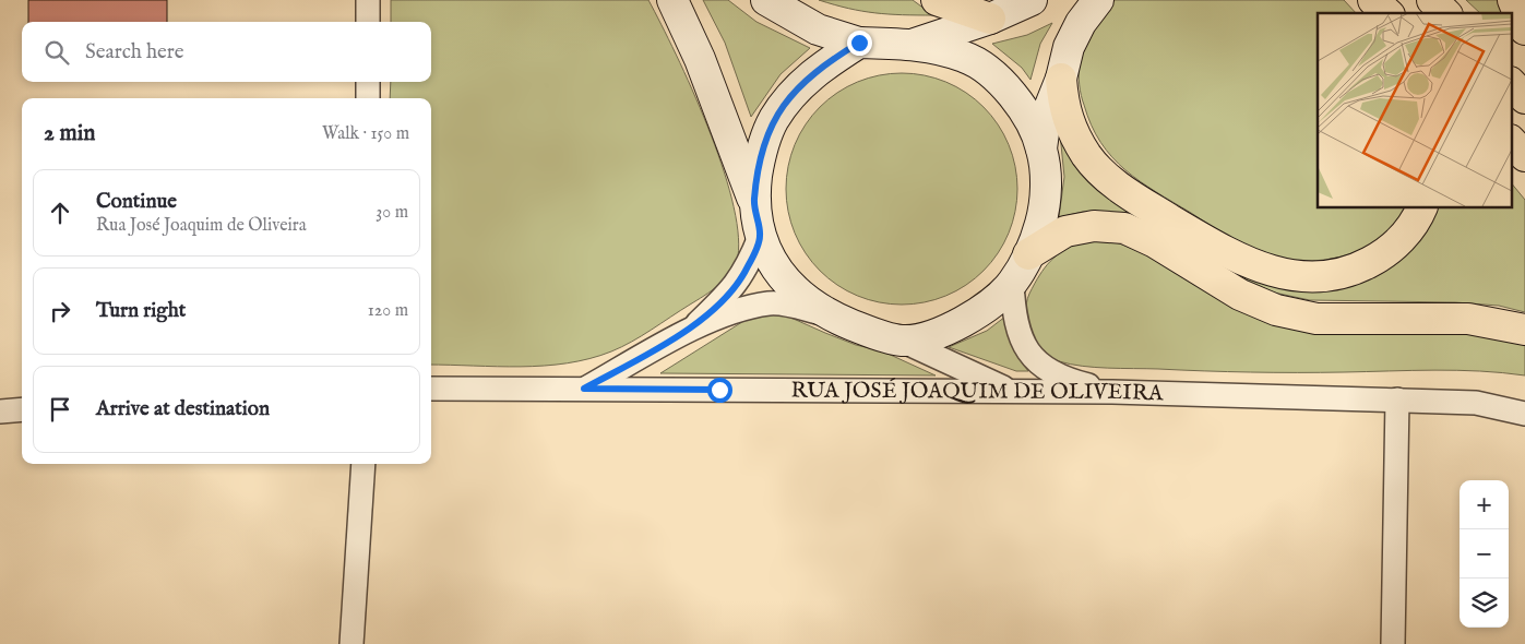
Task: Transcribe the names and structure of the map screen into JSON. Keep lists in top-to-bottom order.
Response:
{
  "streets": {
    "street": ["RUA JOSÉ JOAQUIM DE OLIVEIRA"]
  },
  "page": {
    "search": "Search here",
    "heading": ["2 min", "Walk · 150 m"],
    "list": [
      ["Continue", "Rua José Joaquim de Oliveira", "30 m"],
      ["Turn right", "120 m"],
      "Arrive at destination"
    ],
    "map_buttons": ["+", "−"]
  }
}
